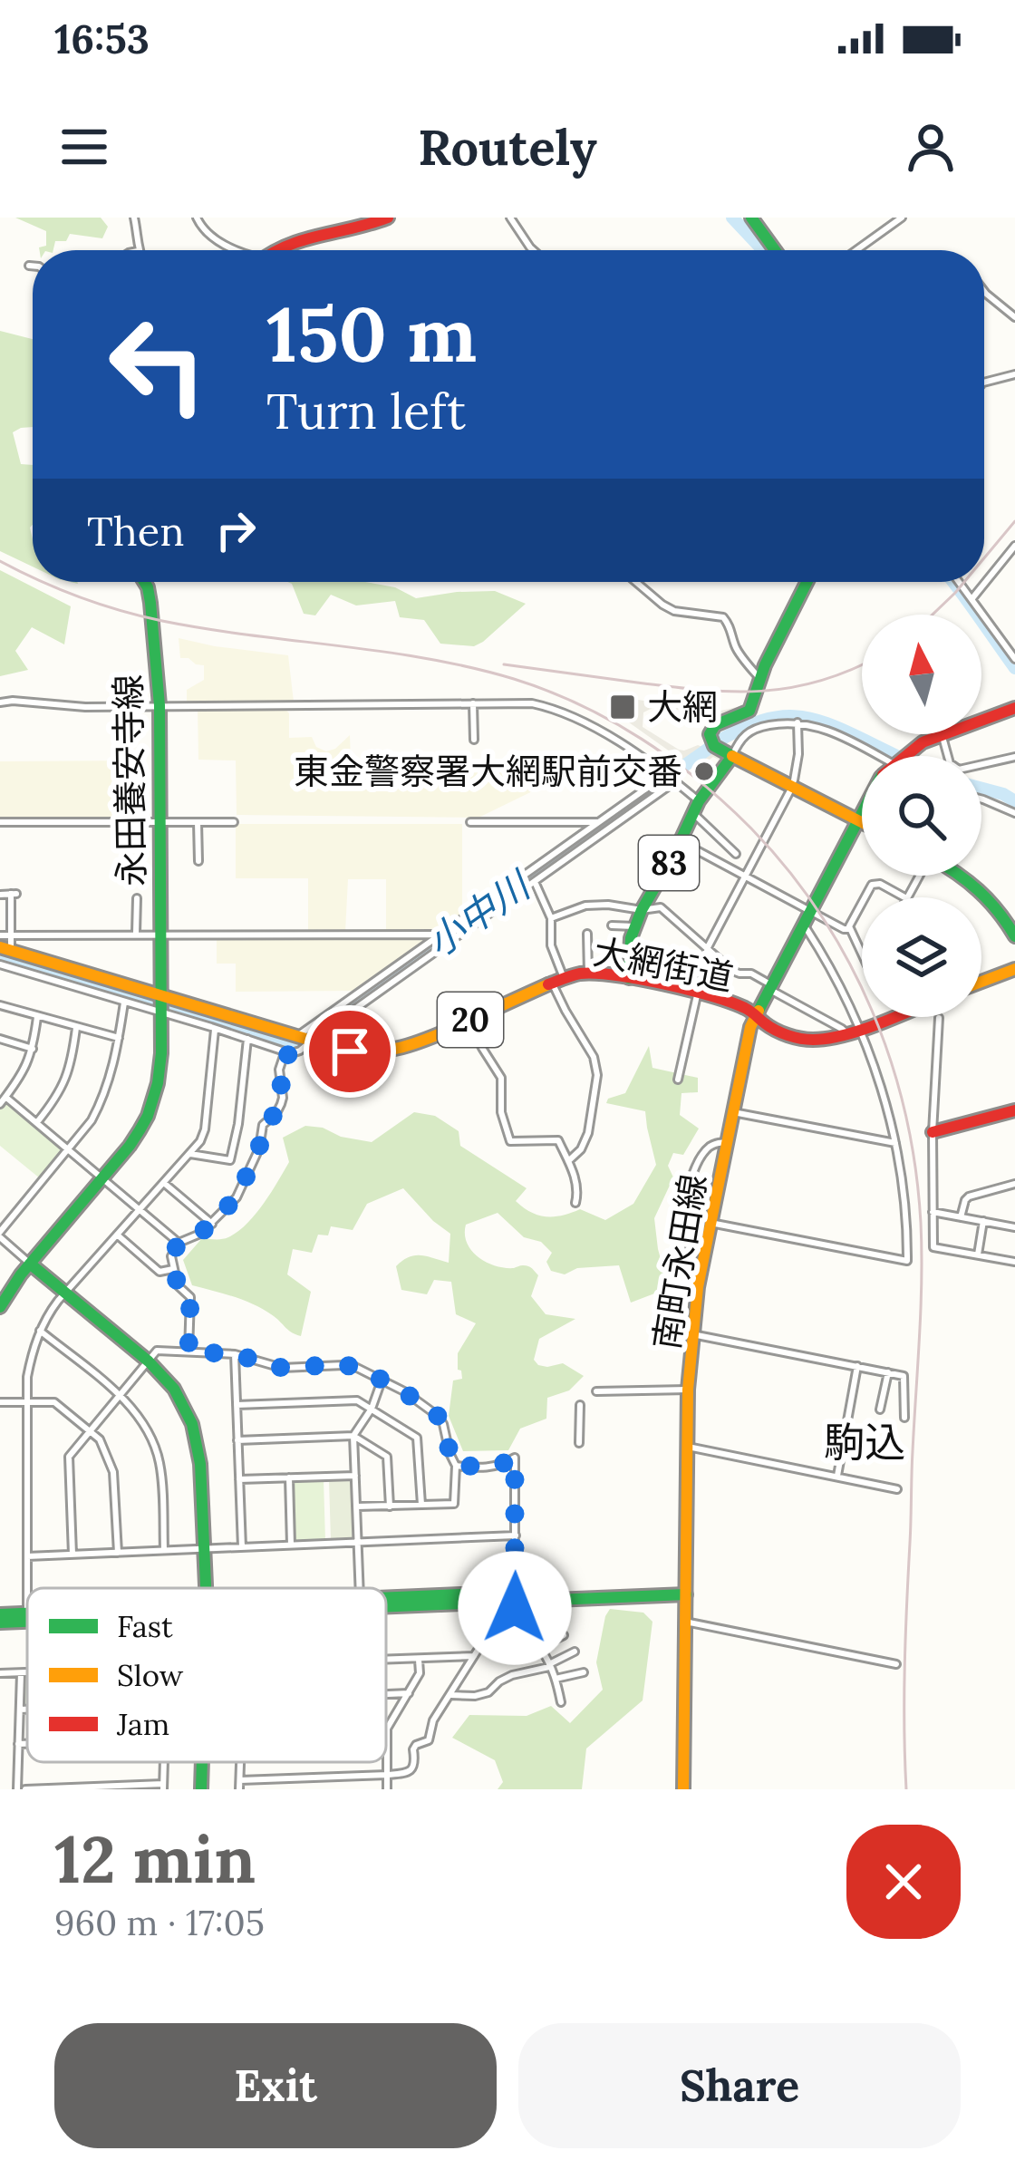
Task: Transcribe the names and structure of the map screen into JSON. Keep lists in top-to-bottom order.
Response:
{
  "streets": {
    "street": [
      "永田養安寺線",
      "83",
      "大網街道",
      "20",
      "南町永田線"
    ]
  },
  "crossings": [
    ["永田養安寺線", "大網街道"],
    ["83", "大網街道"],
    ["大網街道", "南町永田線"]
  ],
  "districts": ["駒込"],
  "water": ["小中川"],
  "places": {
    "transit": ["大網"],
    "other": ["東金警察署大網駅前交番"]
  },
  "legend": ["Fast", "Slow", "Jam"],
  "north": "top",
  "page": {
    "status": "16:53",
    "header": "Routely",
    "turn": ["150 m", "Turn left"],
    "then": "Then",
    "heading": ["12 min", "960 m · 17:05"],
    "buttons": ["Exit", "Share"]
  }
}
